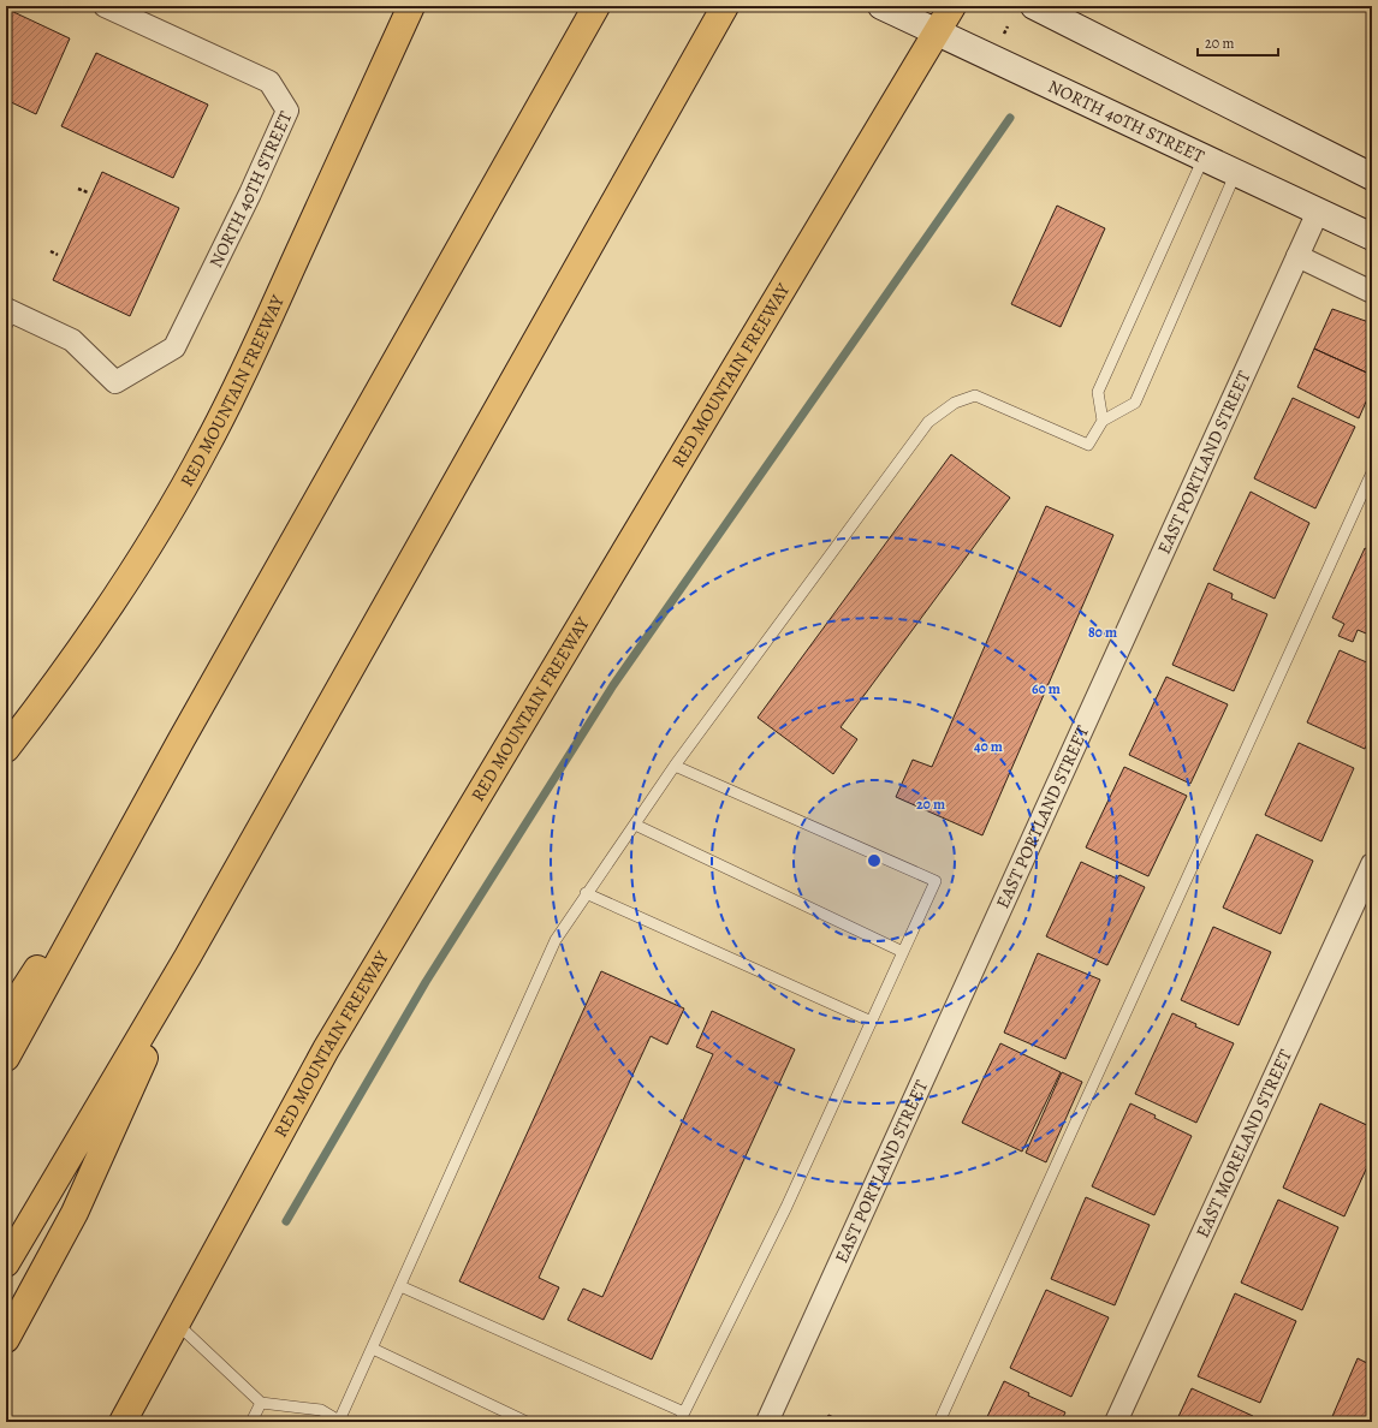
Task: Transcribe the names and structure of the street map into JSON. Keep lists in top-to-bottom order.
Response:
{
  "streets": {
    "main road": ["NORTH 40TH STREET", "RED MOUNTAIN FREEWAY"],
    "street": ["EAST PORTLAND STREET", "EAST MORELAND STREET"]
  },
  "crossings": [
    ["NORTH 40TH STREET", "RED MOUNTAIN FREEWAY"],
    ["NORTH 40TH STREET", "EAST PORTLAND STREET"]
  ],
  "scale_bar": "20 m",
  "rings": [
    "80 m",
    "60 m",
    "40 m",
    "20 m"
  ]
}
